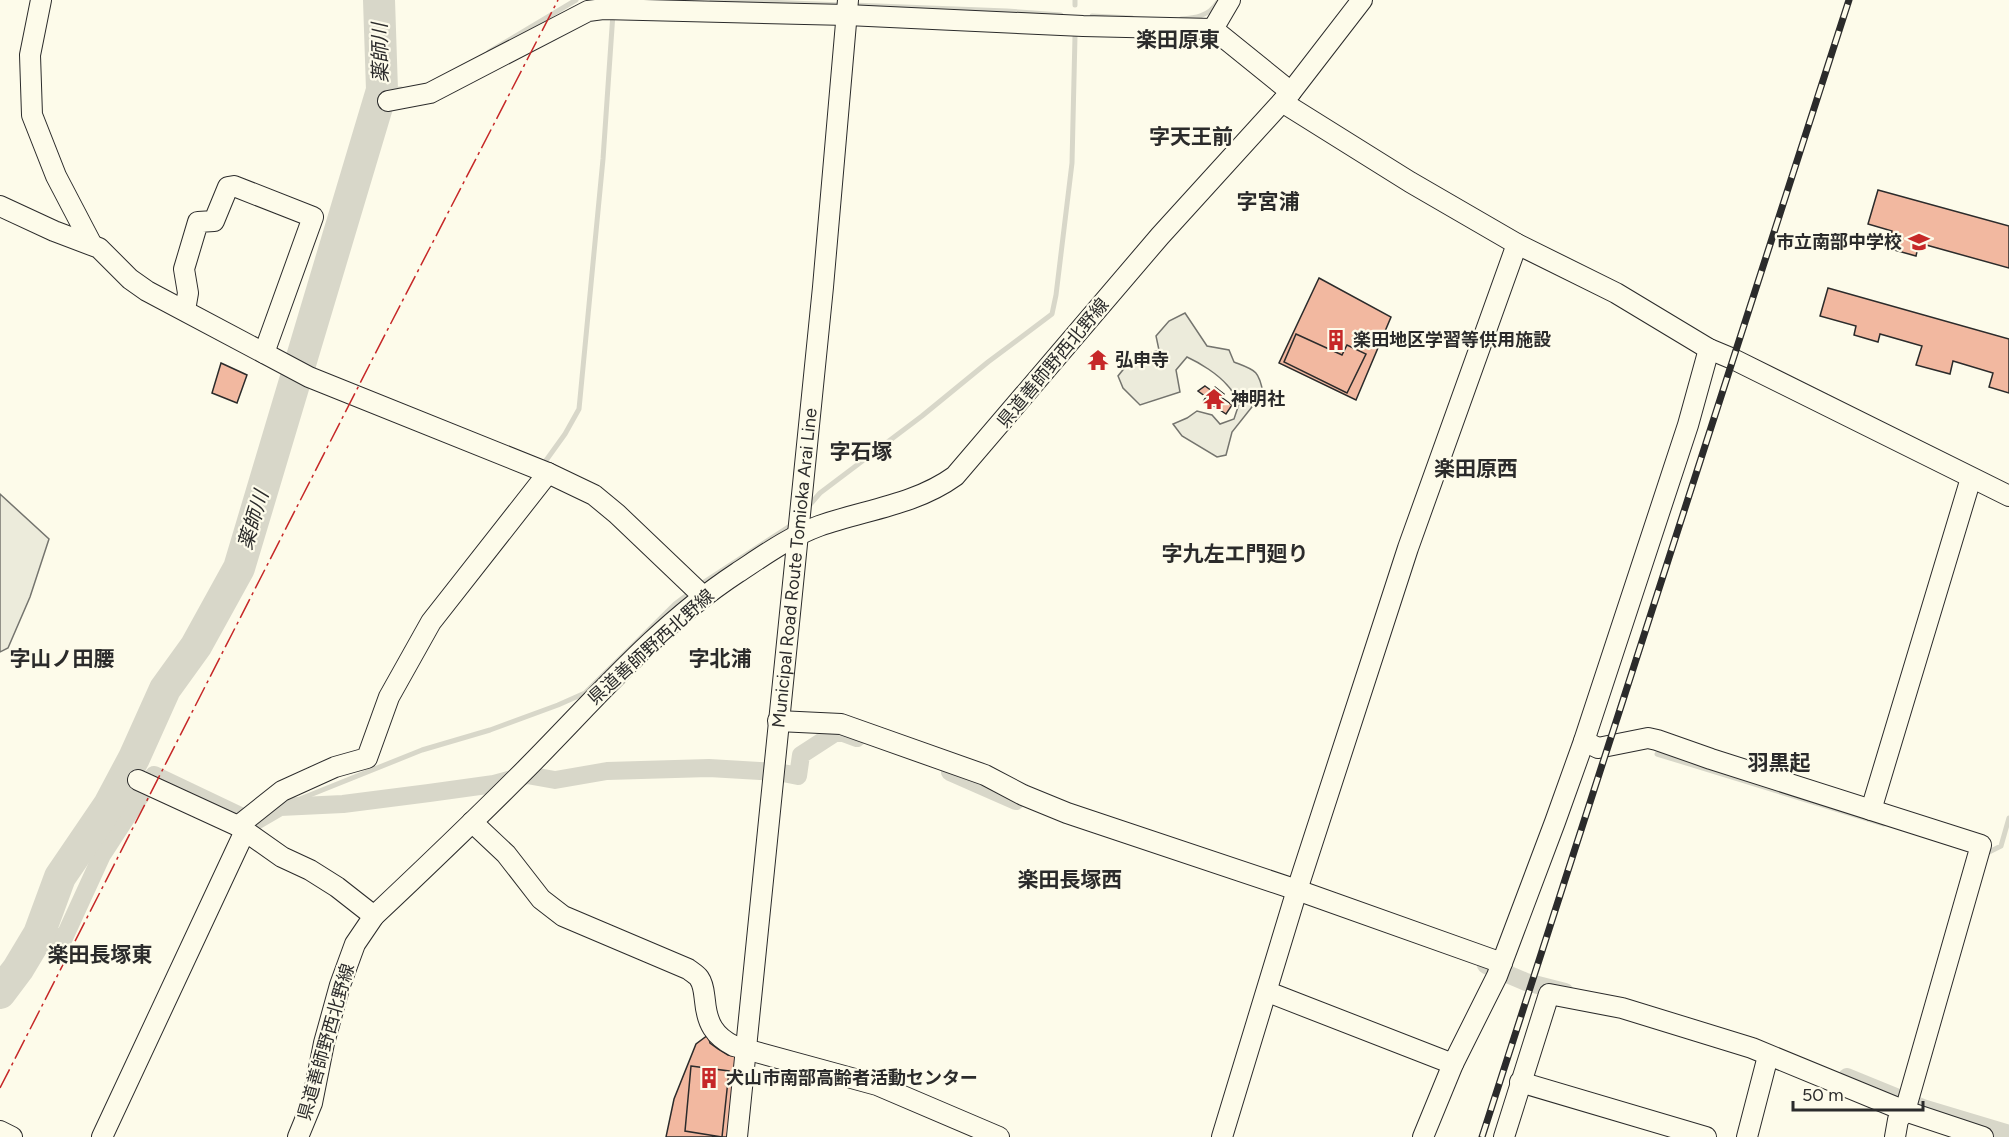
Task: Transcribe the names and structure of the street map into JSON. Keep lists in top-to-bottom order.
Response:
{
  "streets": {
    "street": ["県道善師野西北野線", "Municipal Road Route Tomioka Arai Line"]
  },
  "crossings": [
    ["県道善師野西北野線", "Municipal Road Route Tomioka Arai Line"]
  ],
  "districts": [
    "楽田原東",
    "字天王前",
    "字宮浦",
    "字石塚",
    "楽田原西",
    "字九左エ門廻り",
    "字山ノ田腰",
    "字北浦",
    "羽黒起",
    "楽田長塚西",
    "楽田長塚東"
  ],
  "water": ["薬師川"],
  "places": {
    "school or university": ["市立南部中学校"],
    "building": ["楽田地区学習等供用施設", "犬山市南部高齢者活動センター"],
    "temple": ["弘申寺", "神明社"]
  },
  "scale_bar": "50 m"
}
